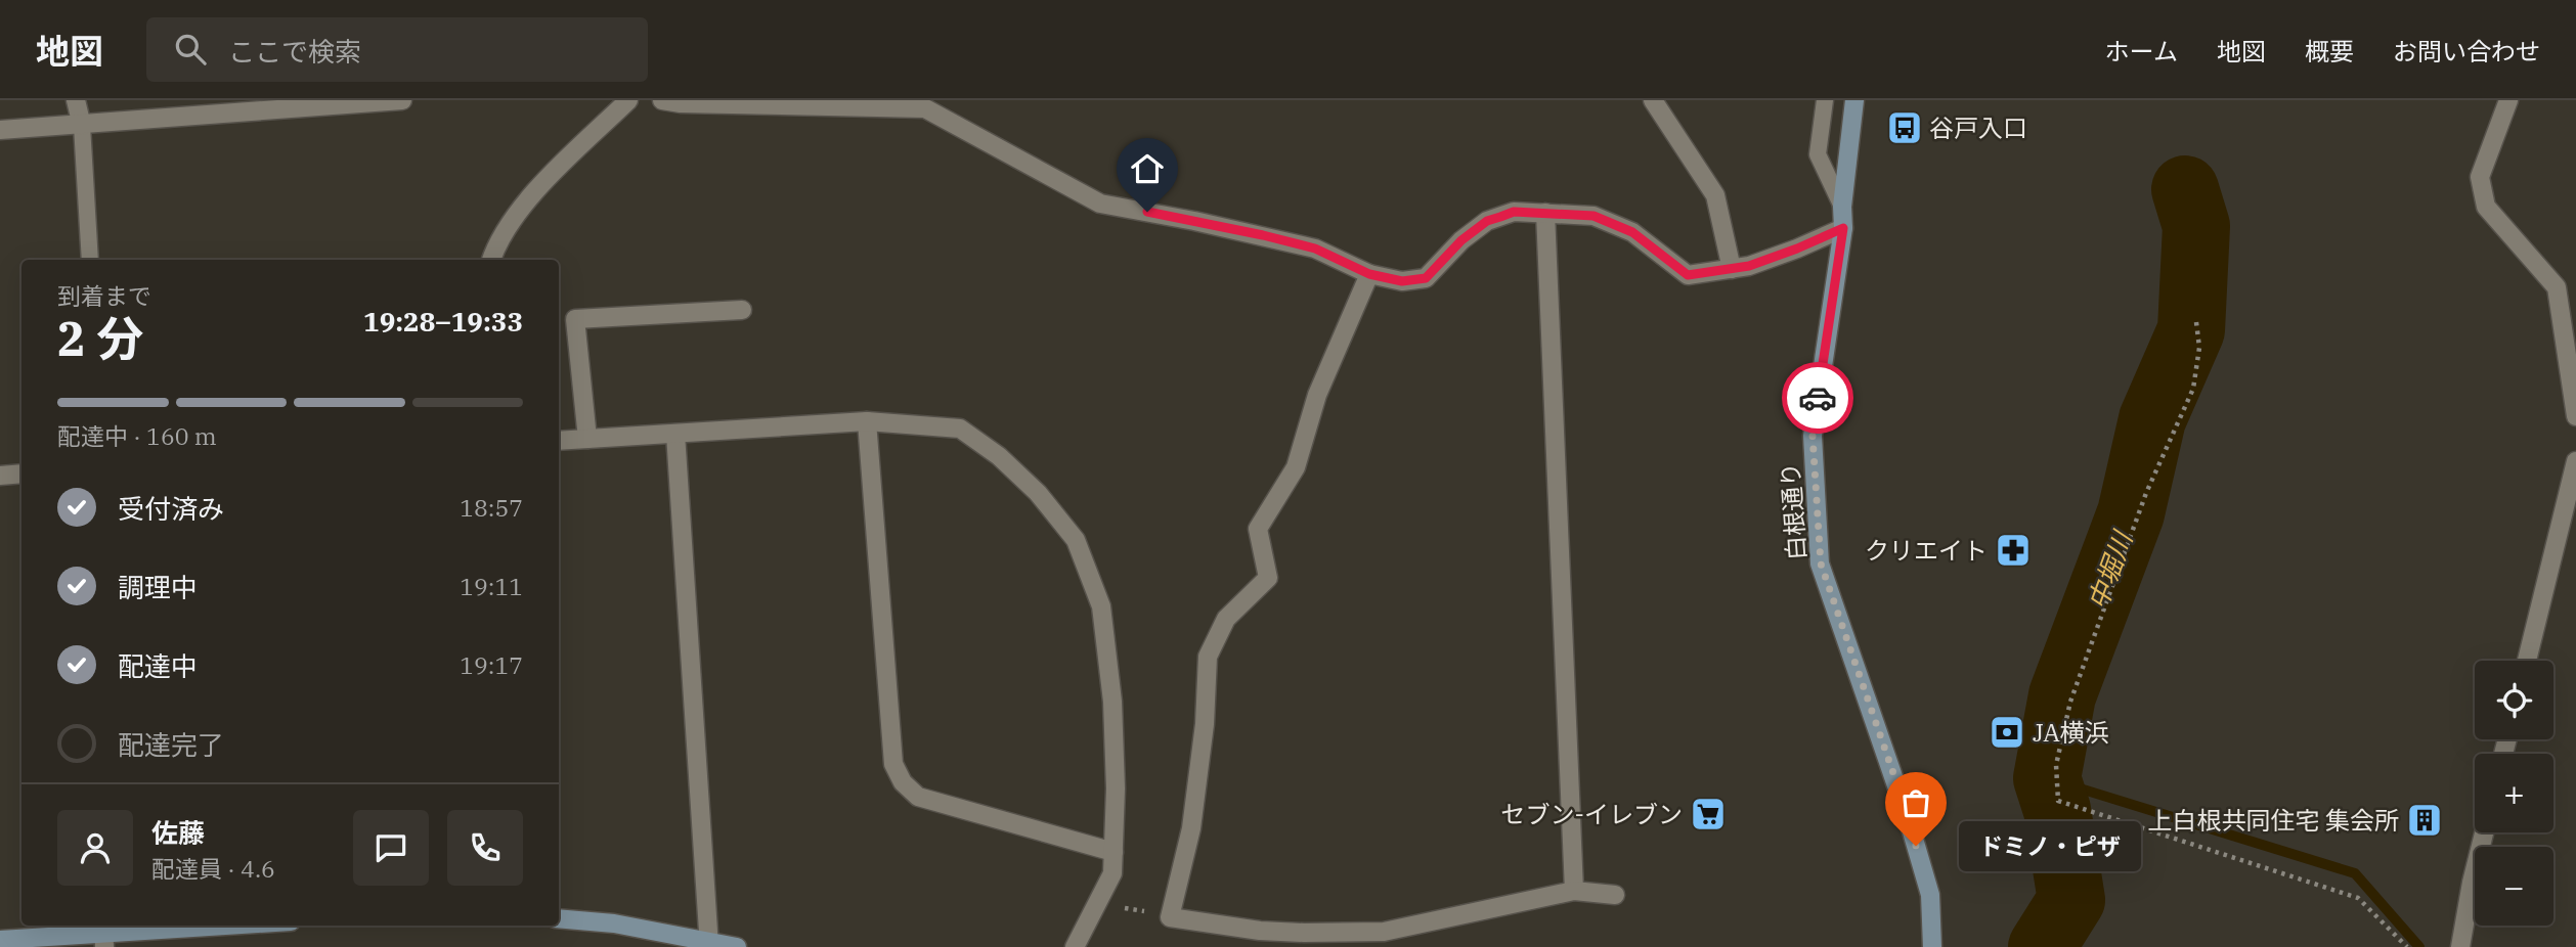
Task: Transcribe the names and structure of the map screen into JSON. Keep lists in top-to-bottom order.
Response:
{
  "streets": {
    "street": ["白根通り"]
  },
  "water": ["中堀川"],
  "places": {
    "bus stop": ["谷戸入口"],
    "pharmacy": ["クリエイト"],
    "bank": ["JA横浜"],
    "supermarket": ["セブン-イレブン"],
    "building": ["上白根共同住宅 集会所"],
    "other": ["ドミノ・ピザ"]
  },
  "page": {
    "header": "地図",
    "search": "ここで検索",
    "nav": [
      "ホーム",
      "地図",
      "概要",
      "お問い合わせ"
    ],
    "heading": ["2 分", "到着まで", "19:28–19:33"],
    "panel": ["佐藤", "配達員 · 4.6"],
    "bar": "配達中 · 160 m",
    "list": [
      ["受付済み", "18:57"],
      ["調理中", "19:11"],
      ["配達中", "19:17"],
      "配達完了"
    ],
    "map_buttons": ["+", "−"],
    "bubble": "ドミノ・ピザ"
  }
}
